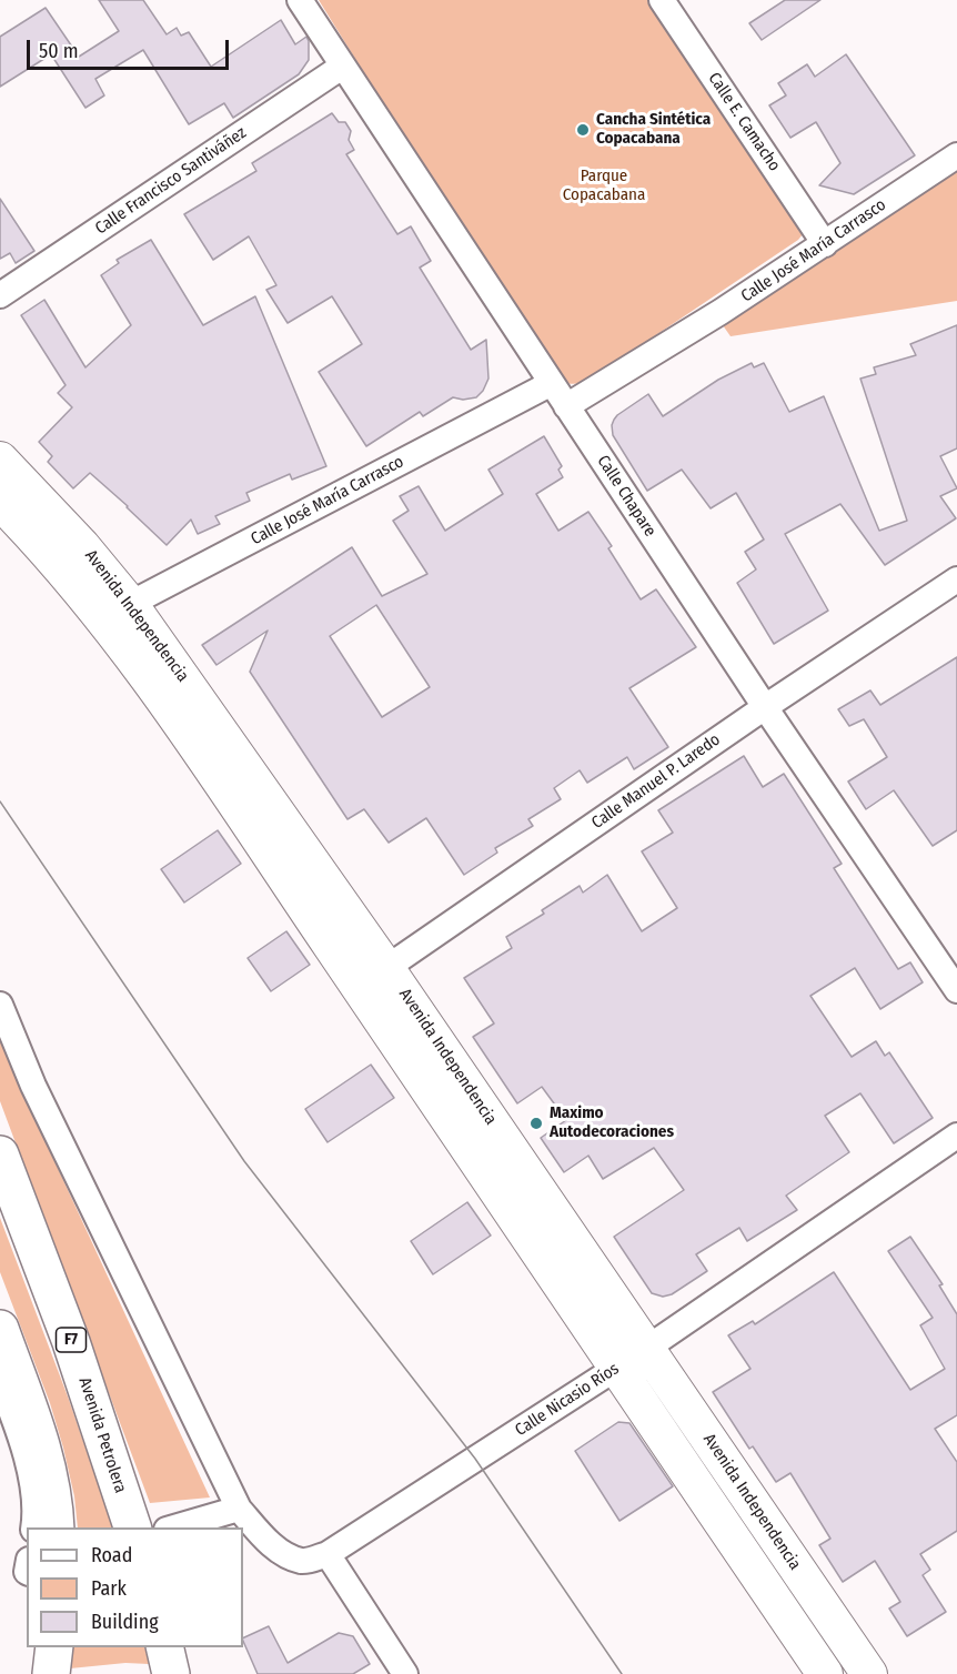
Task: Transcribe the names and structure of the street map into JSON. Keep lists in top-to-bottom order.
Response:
{
  "streets": {
    "main road": ["Avenida Independencia", "F7", "Avenida Petrolera"],
    "street": [
      "Calle E. Camacho",
      "Calle Francisco Santiváñez",
      "Calle José María Carrasco",
      "Calle Chapare",
      "Calle Manuel P. Laredo",
      "Calle Nicasio Ríos"
    ]
  },
  "crossings": [
    ["Calle E. Camacho", "Calle José María Carrasco"],
    ["Calle Francisco Santiváñez", "Calle Chapare"],
    ["Calle José María Carrasco", "Calle Chapare"],
    ["Calle José María Carrasco", "Avenida Independencia"],
    ["Calle Chapare", "Calle Manuel P. Laredo"],
    ["Avenida Independencia", "Calle Manuel P. Laredo"],
    ["Avenida Independencia", "Calle Nicasio Ríos"]
  ],
  "parks": ["Parque Copacabana"],
  "places": ["Cancha Sintética Copacabana", "Maximo Autodecoraciones"],
  "legend": ["Road", "Park", "Building"],
  "scale_bar": "50 m"
}
